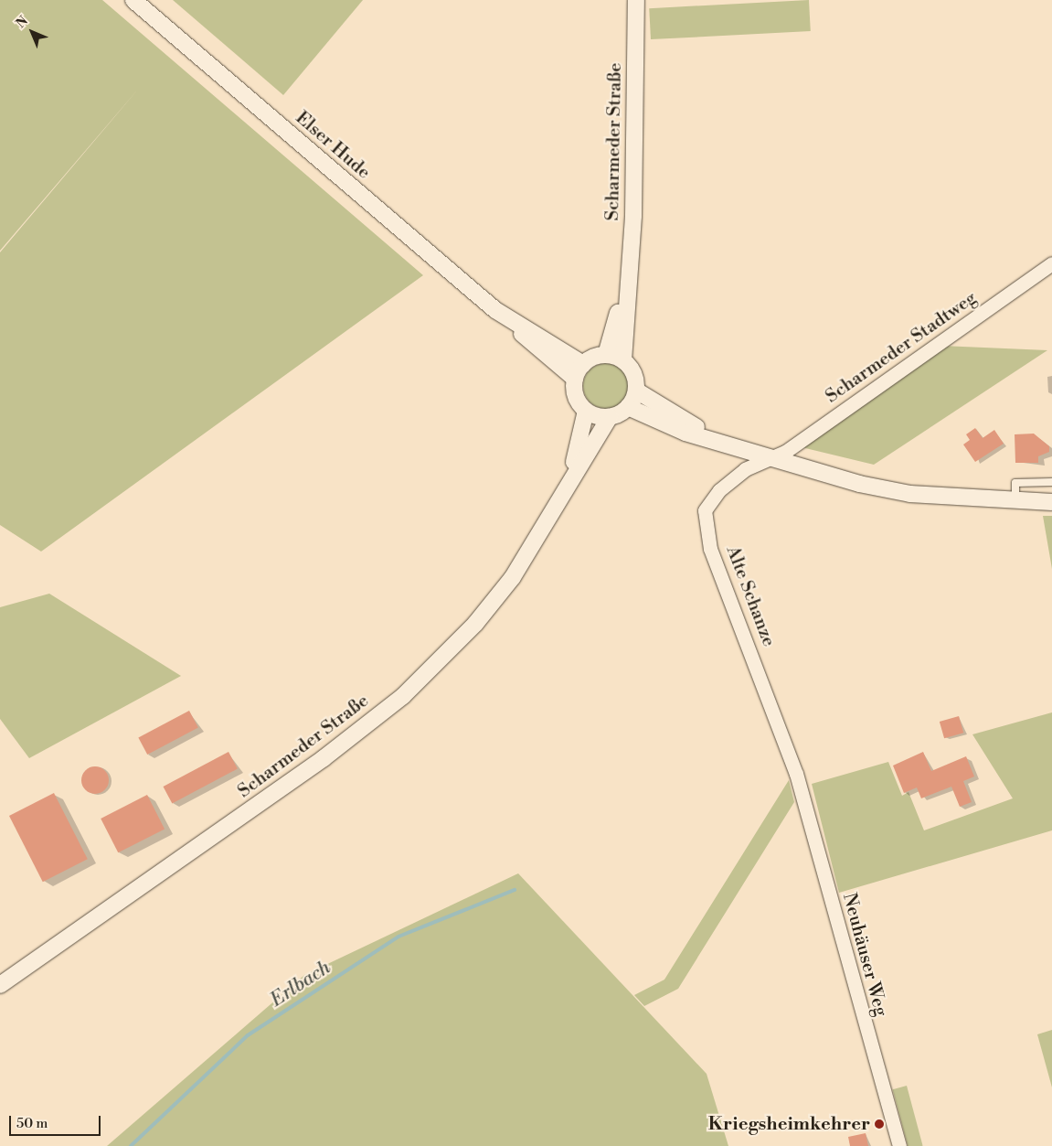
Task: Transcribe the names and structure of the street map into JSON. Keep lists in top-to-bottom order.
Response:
{
  "streets": {
    "street": [
      "Scharmeder Straße",
      "Elser Hude",
      "Scharmeder Stadtweg",
      "Alte Schanze",
      "Neuhäuser Weg"
    ]
  },
  "crossings": [
    ["Scharmeder Straße", "Elser Hude"],
    ["Scharmeder Stadtweg", "Alte Schanze"],
    ["Alte Schanze", "Neuhäuser Weg"]
  ],
  "water": ["Erlbach"],
  "places": ["Kriegsheimkehrer"],
  "scale_bar": "50 m",
  "north": "top left"
}
